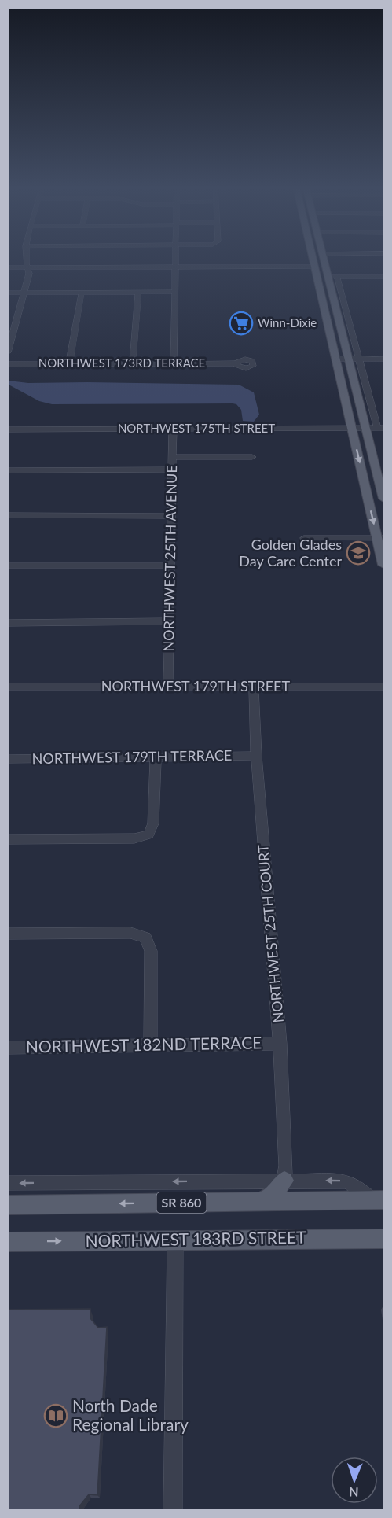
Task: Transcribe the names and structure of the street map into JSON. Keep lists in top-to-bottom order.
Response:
{
  "streets": {
    "main road": ["SR 860", "NORTHWEST 183RD STREET"],
    "street": [
      "NORTHWEST 173RD TERRACE",
      "NORTHWEST 175TH STREET",
      "NORTHWEST 25TH AVENUE",
      "NORTHWEST 179TH STREET",
      "NORTHWEST 179TH TERRACE",
      "NORTHWEST 25TH COURT",
      "NORTHWEST 182ND TERRACE"
    ]
  },
  "crossings": [
    ["NORTHWEST 175TH STREET", "NORTHWEST 25TH AVENUE"],
    ["NORTHWEST 25TH AVENUE", "NORTHWEST 179TH STREET"],
    ["NORTHWEST 179TH STREET", "NORTHWEST 25TH COURT"],
    ["NORTHWEST 179TH TERRACE", "NORTHWEST 25TH COURT"],
    ["NORTHWEST 25TH COURT", "NORTHWEST 182ND TERRACE"]
  ],
  "places": {
    "supermarket": ["Winn-Dixie"],
    "school or university": ["Golden Glades Day Care Center"],
    "library": ["North Dade Regional Library"]
  },
  "north": "bottom"
}
